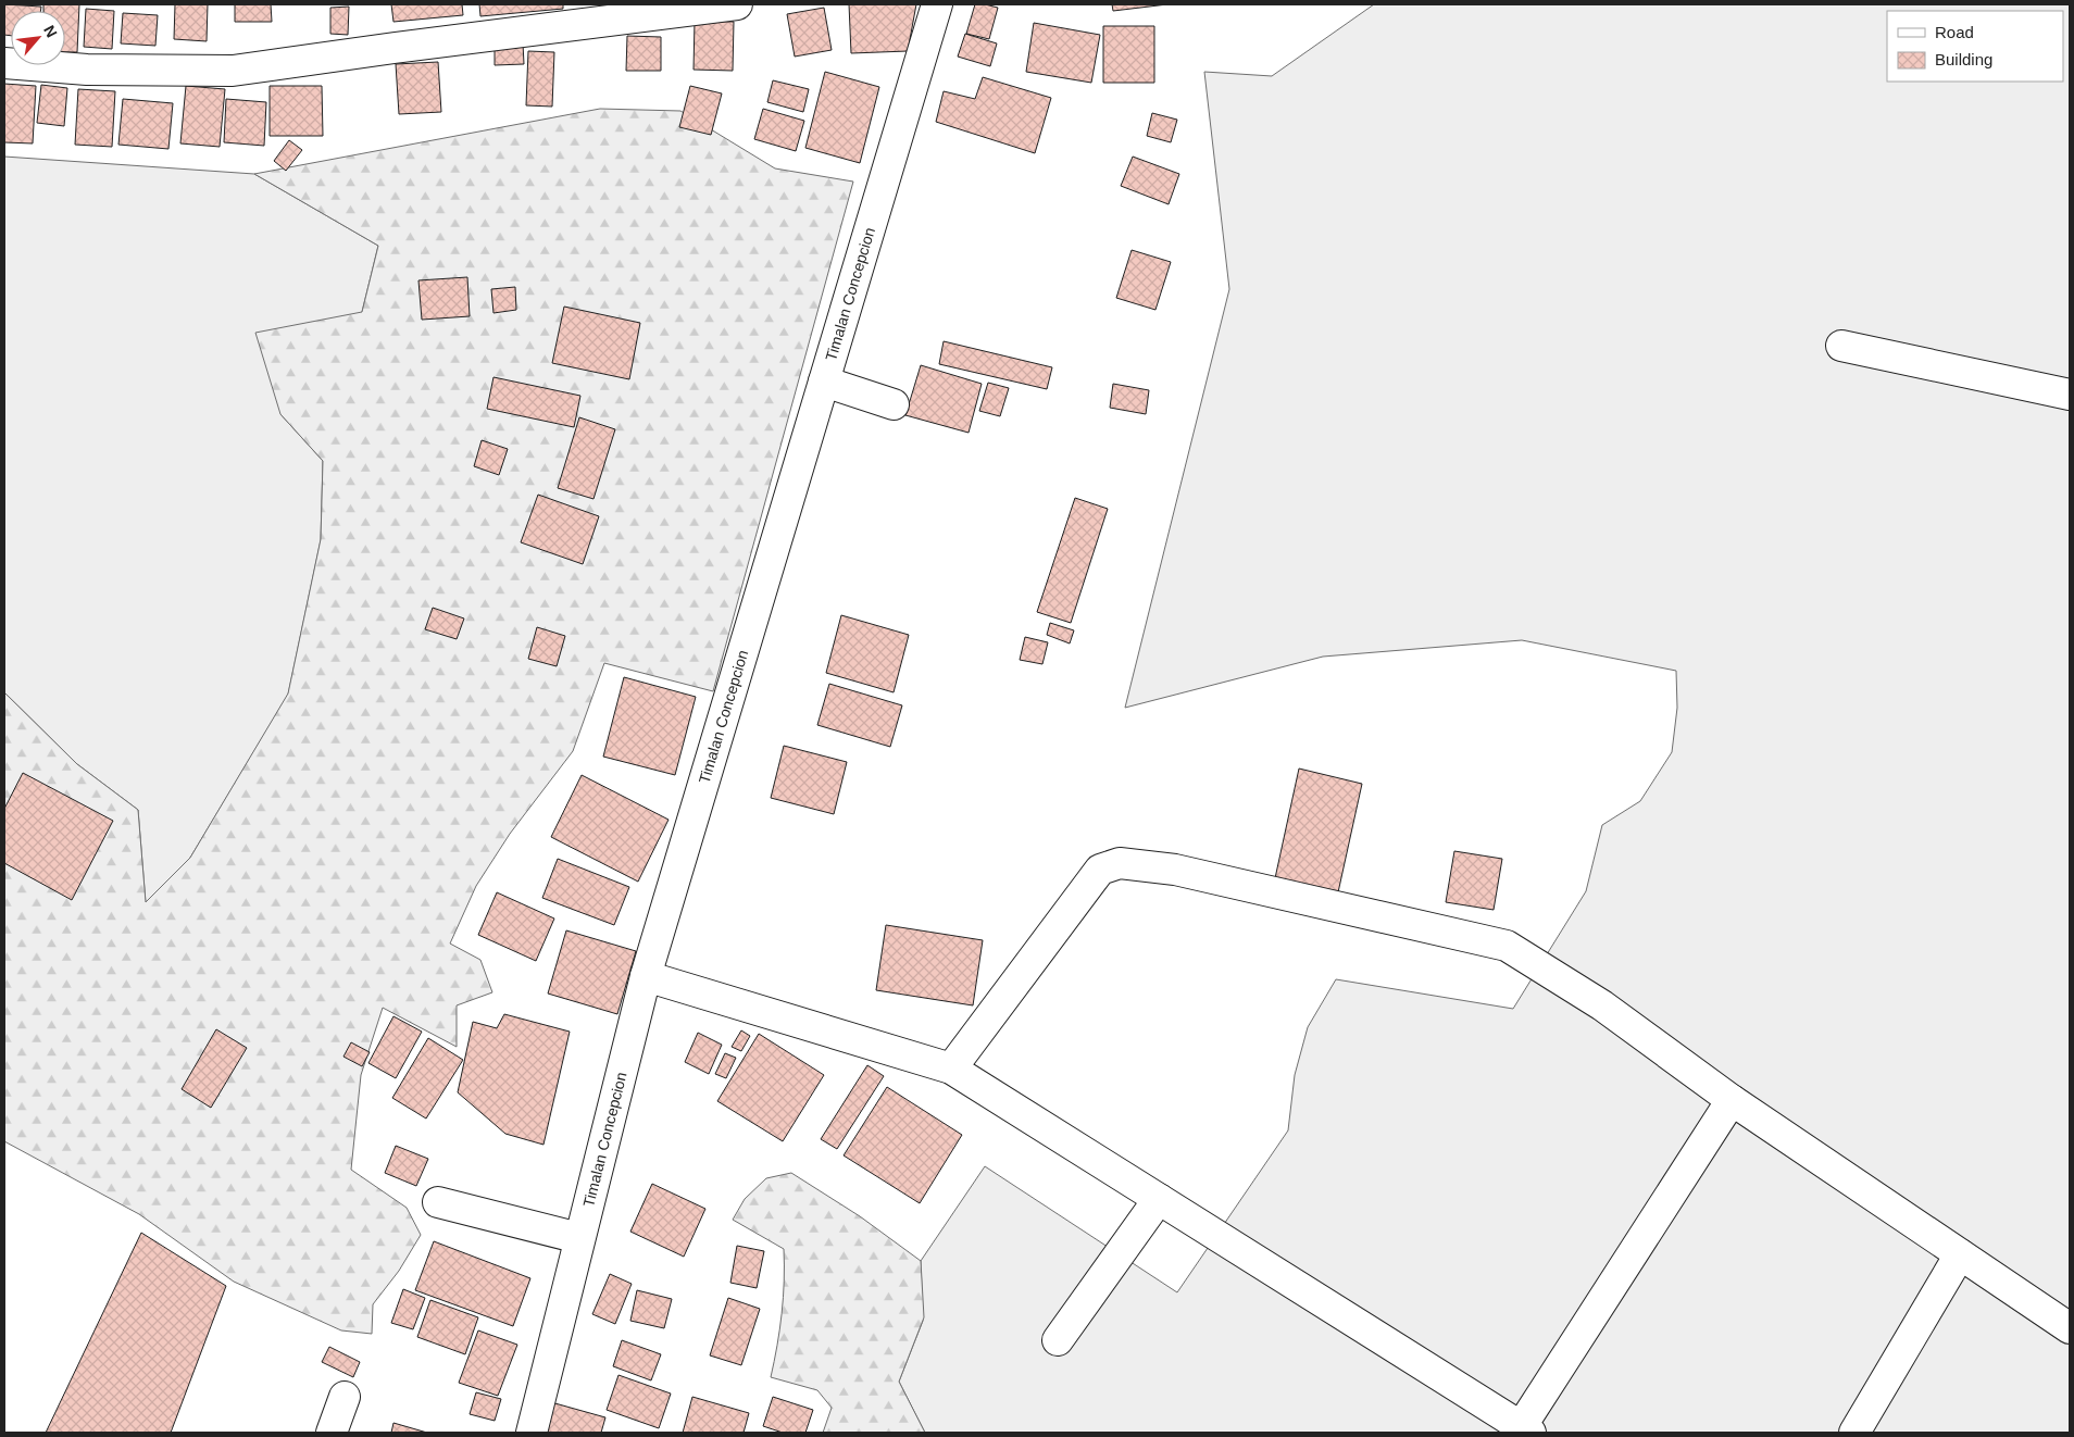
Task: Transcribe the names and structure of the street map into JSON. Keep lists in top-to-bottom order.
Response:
{
  "streets": {
    "street": ["Timalan Concepcion"]
  },
  "legend": ["Road", "Building"],
  "north": "top right"
}
